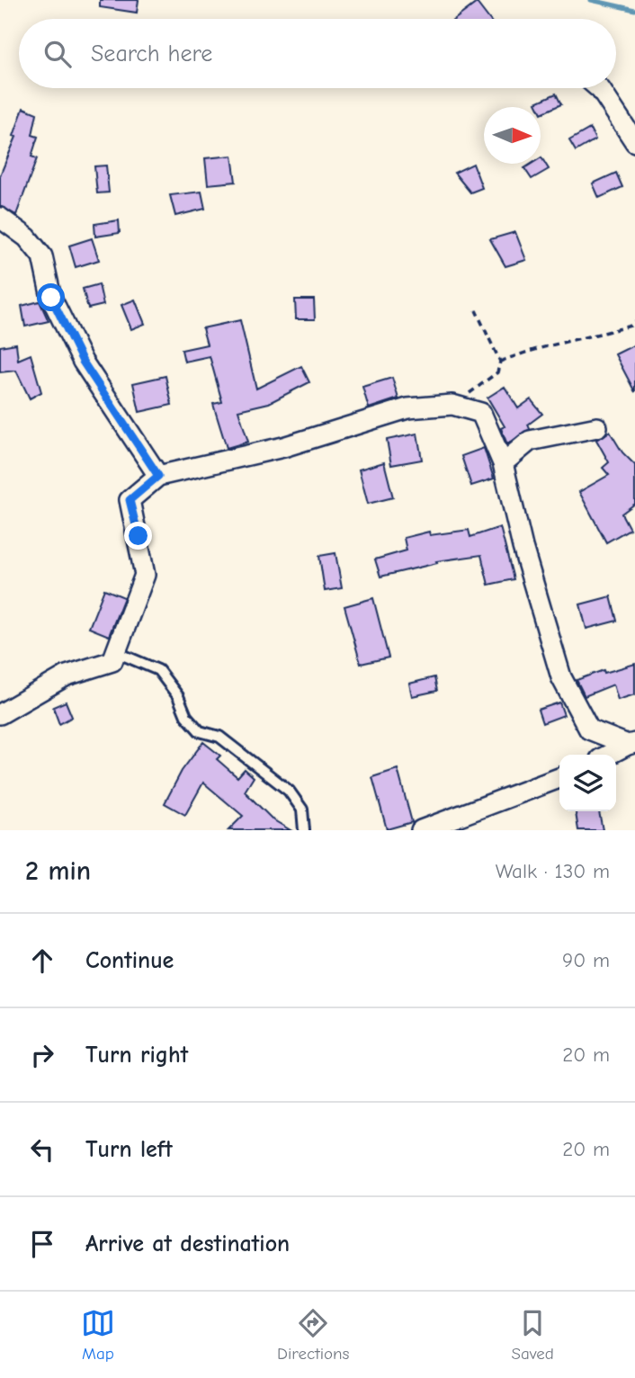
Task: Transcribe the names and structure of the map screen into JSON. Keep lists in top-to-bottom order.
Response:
{
  "north": "right",
  "page": {
    "search": "Search here",
    "heading": ["2 min", "Walk · 130 m"],
    "list": [
      ["Continue", "90 m"],
      ["Turn right", "20 m"],
      ["Turn left", "20 m"],
      "Arrive at destination"
    ],
    "nav": ["Map", "Directions", "Saved"]
  }
}
